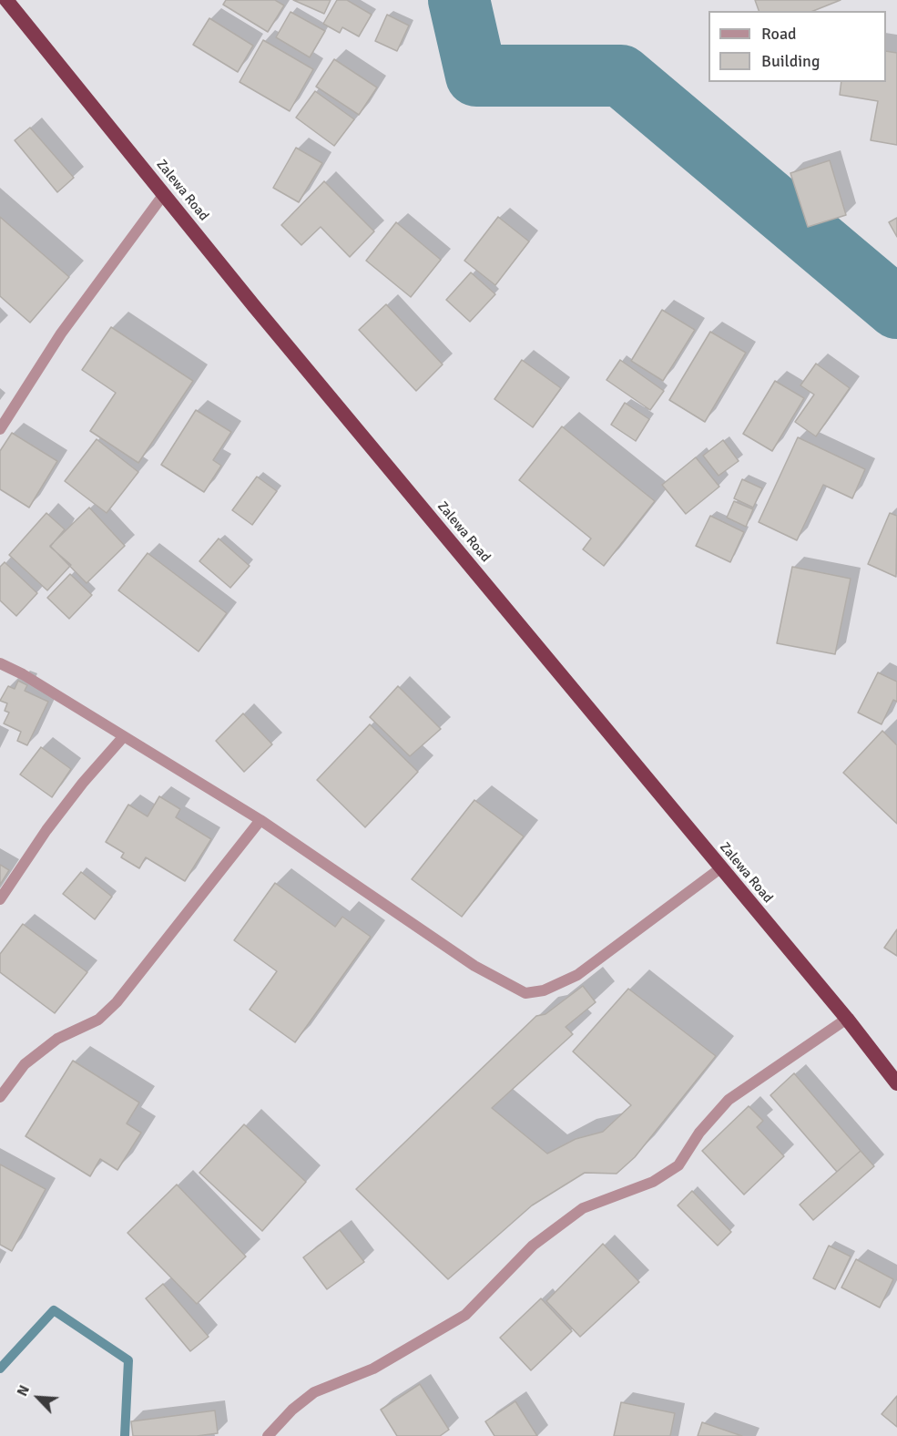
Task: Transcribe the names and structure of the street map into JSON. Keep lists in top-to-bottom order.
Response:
{
  "streets": {
    "highway": ["Zalewa Road"]
  },
  "legend": ["Road", "Building"],
  "north": "top left"
}
